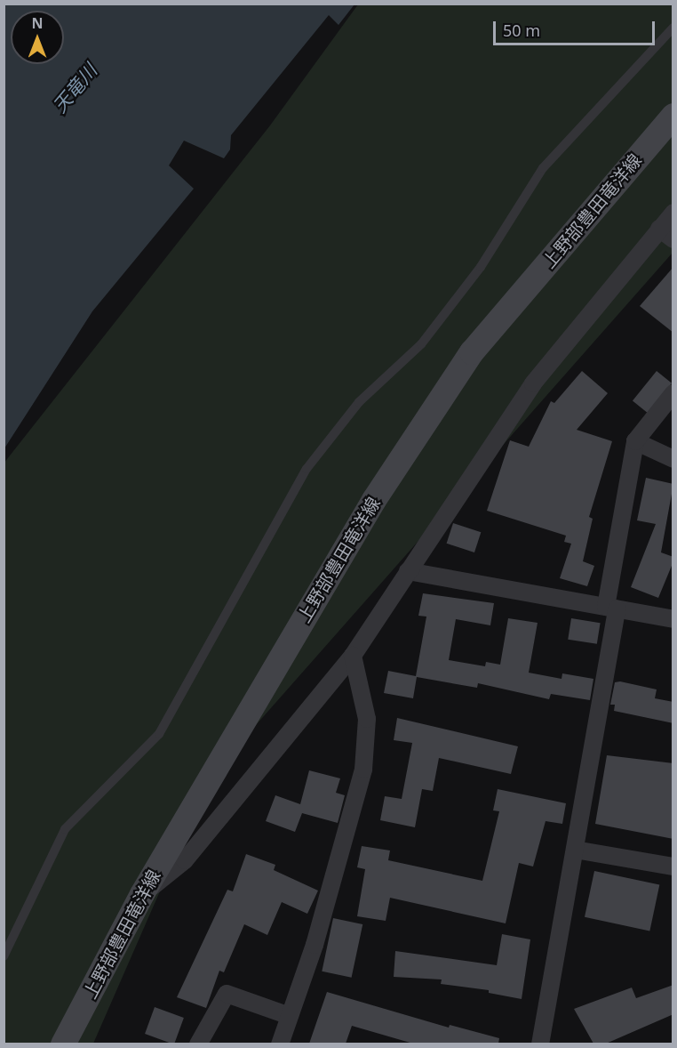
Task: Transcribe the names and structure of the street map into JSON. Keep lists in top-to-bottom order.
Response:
{
  "streets": {
    "main road": ["上野部豊田竜洋線"]
  },
  "water": ["天竜川"],
  "scale_bar": "50 m",
  "north": "top"
}
